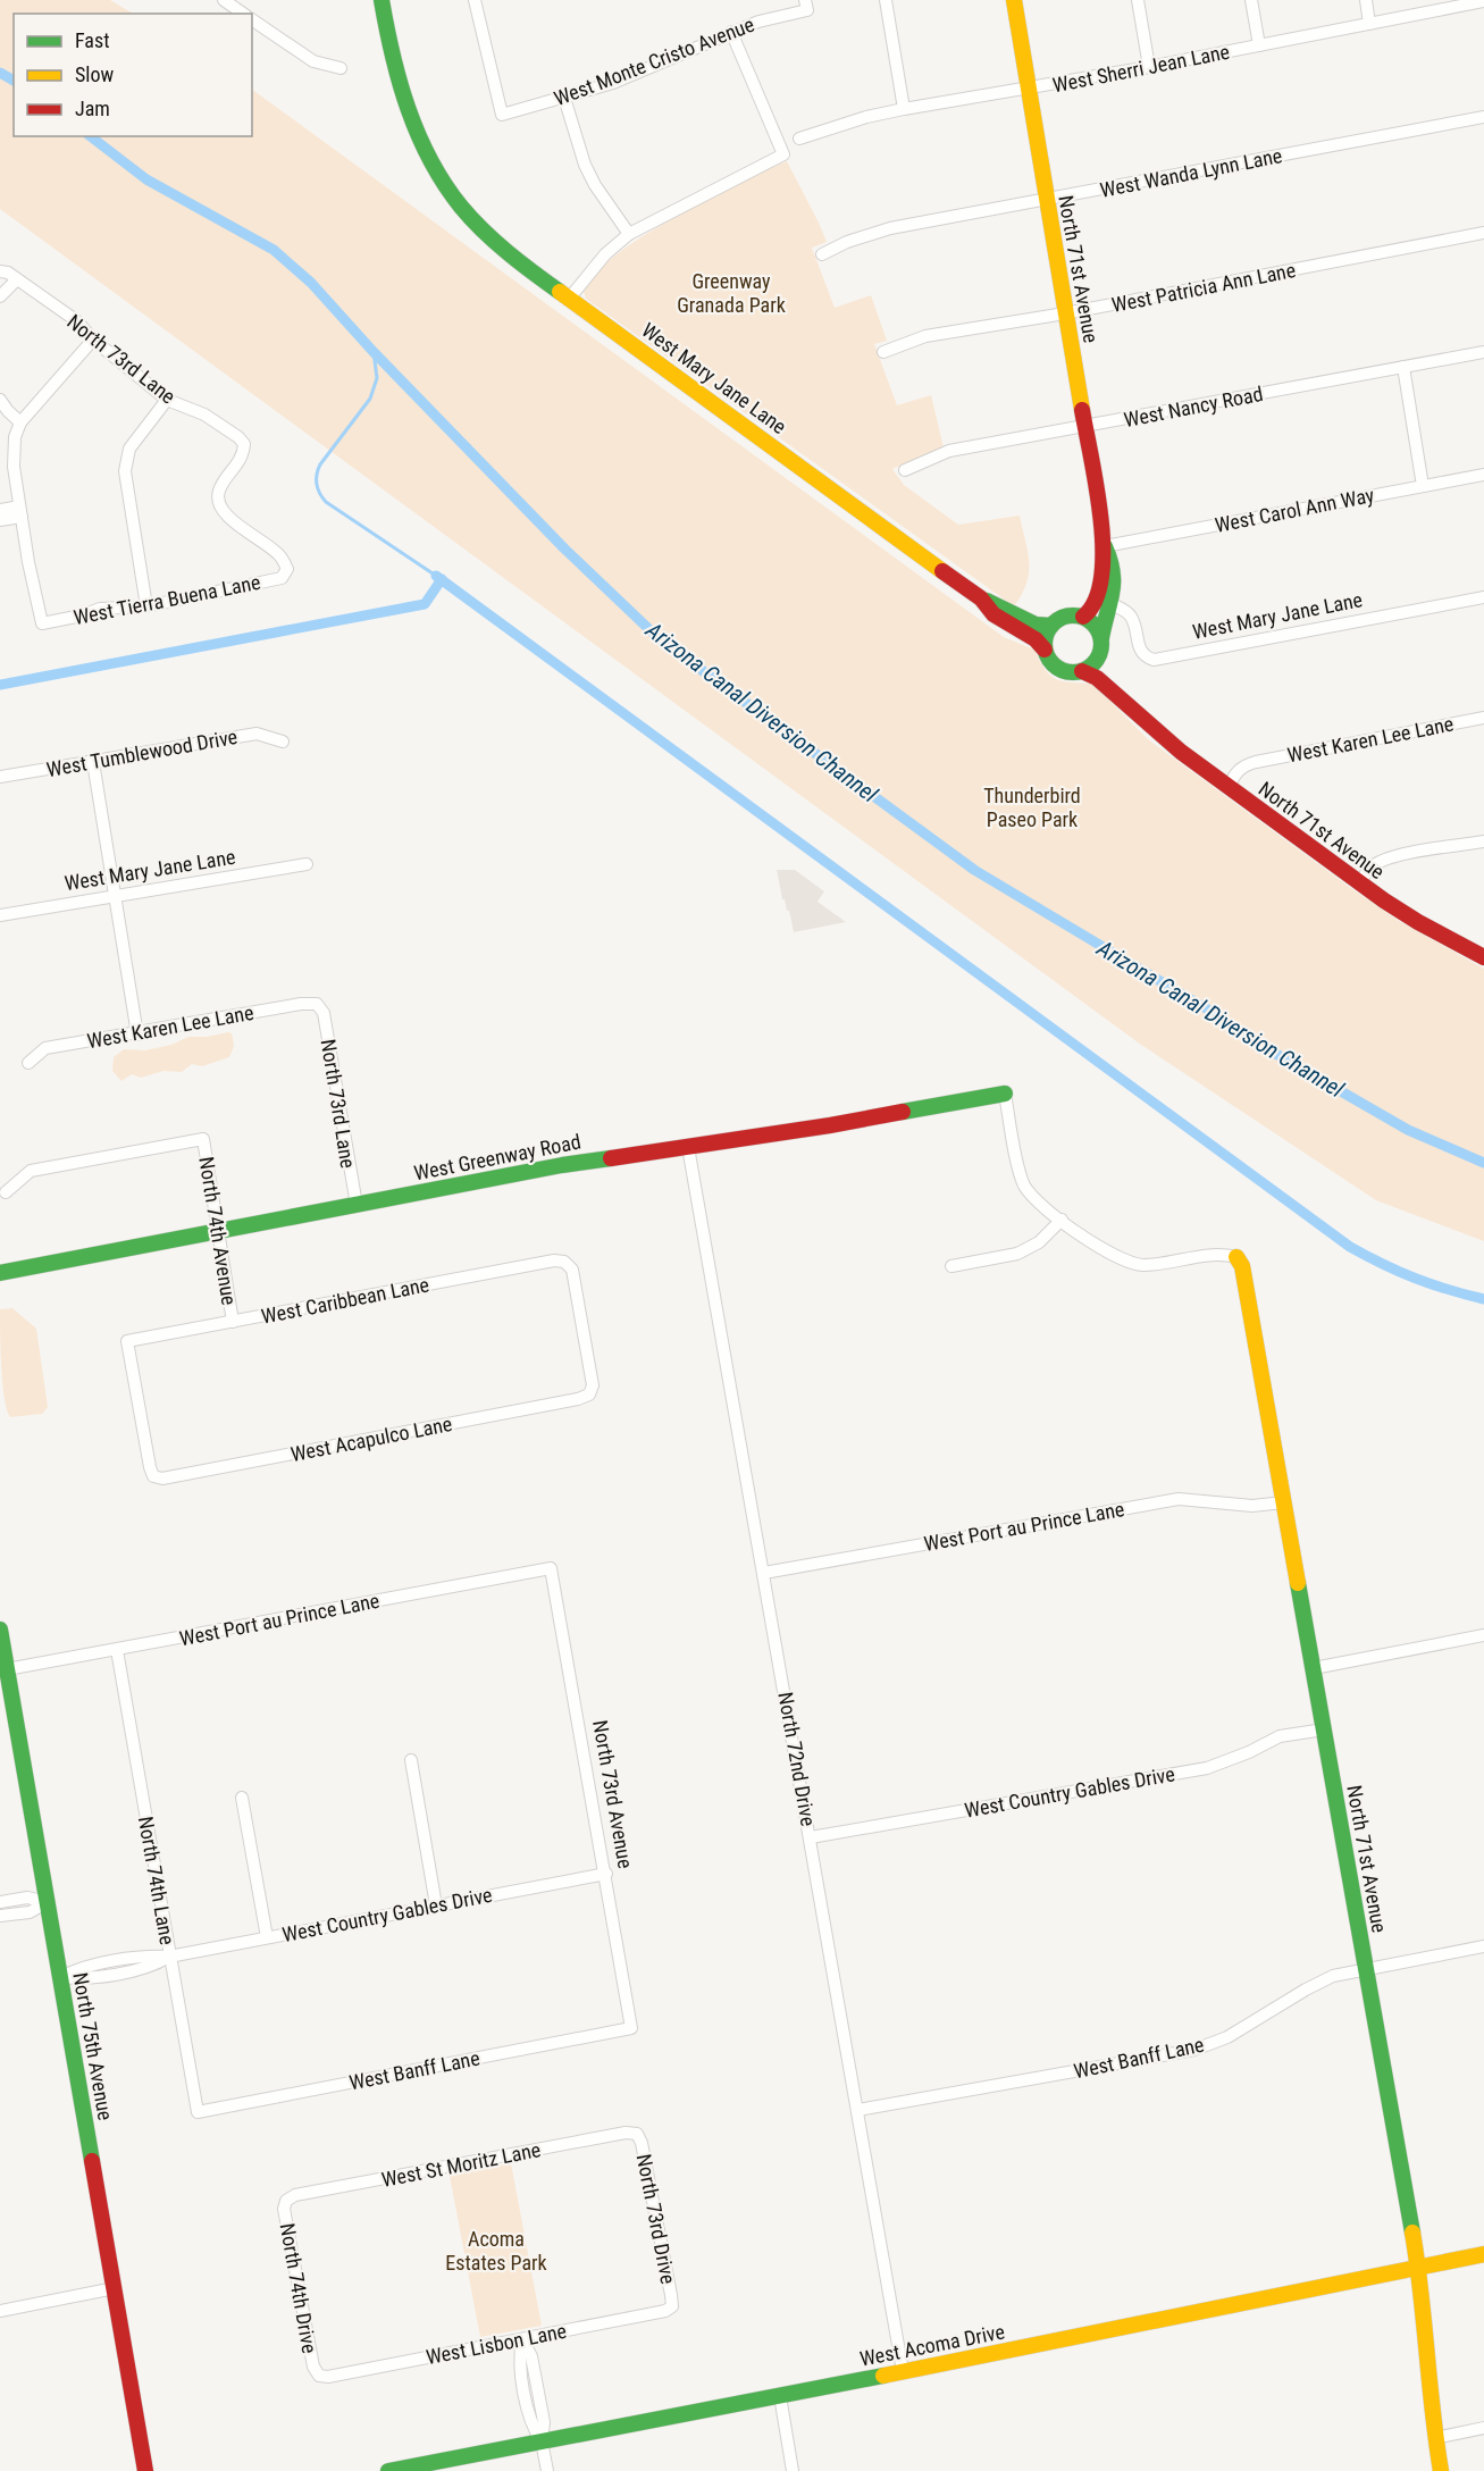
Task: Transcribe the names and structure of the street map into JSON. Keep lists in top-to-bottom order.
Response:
{
  "streets": {
    "street": [
      "West Monte Cristo Avenue",
      "West Sherri Jean Lane",
      "West Wanda Lynn Lane",
      "North 71st Avenue",
      "West Patricia Ann Lane",
      "North 73rd Lane",
      "West Mary Jane Lane",
      "West Nancy Road",
      "West Carol Ann Way",
      "West Tierra Buena Lane",
      "West Karen Lee Lane",
      "West Tumblewood Drive",
      "West Greenway Road",
      "North 74th Avenue",
      "West Caribbean Lane",
      "West Acapulco Lane",
      "West Port au Prince Lane",
      "North 72nd Drive",
      "West Country Gables Drive",
      "North 73rd Avenue",
      "North 74th Lane",
      "North 75th Avenue",
      "West Banff Lane",
      "West St Moritz Lane",
      "North 73rd Drive",
      "North 74th Drive",
      "West Lisbon Lane",
      "West Acoma Drive"
    ]
  },
  "crossings": [
    ["West Sherri Jean Lane", "North 71st Avenue"],
    ["West Wanda Lynn Lane", "North 71st Avenue"],
    ["North 71st Avenue", "West Patricia Ann Lane"],
    ["North 71st Avenue", "West Mary Jane Lane"],
    ["North 71st Avenue", "West Nancy Road"],
    ["North 71st Avenue", "West Carol Ann Way"],
    ["North 71st Avenue", "West Karen Lee Lane"],
    ["North 71st Avenue", "West Port au Prince Lane"],
    ["North 71st Avenue", "West Country Gables Drive"],
    ["North 71st Avenue", "West Banff Lane"],
    ["North 71st Avenue", "West Acoma Drive"],
    ["North 73rd Lane", "West Tierra Buena Lane"],
    ["North 73rd Lane", "West Karen Lee Lane"],
    ["North 73rd Lane", "West Greenway Road"],
    ["West Greenway Road", "North 74th Avenue"],
    ["West Greenway Road", "North 72nd Drive"],
    ["North 74th Avenue", "West Caribbean Lane"],
    ["West Caribbean Lane", "West Acapulco Lane"],
    ["West Port au Prince Lane", "North 72nd Drive"],
    ["West Port au Prince Lane", "North 73rd Avenue"],
    ["West Port au Prince Lane", "North 74th Lane"],
    ["West Port au Prince Lane", "North 75th Avenue"],
    ["North 72nd Drive", "West Country Gables Drive"],
    ["North 72nd Drive", "West Banff Lane"],
    ["North 72nd Drive", "West Acoma Drive"],
    ["West Country Gables Drive", "North 73rd Avenue"],
    ["West Country Gables Drive", "North 74th Lane"],
    ["West Country Gables Drive", "North 75th Avenue"],
    ["North 73rd Avenue", "West Banff Lane"],
    ["North 74th Lane", "West Banff Lane"],
    ["West St Moritz Lane", "North 73rd Drive"],
    ["West St Moritz Lane", "North 74th Drive"],
    ["North 73rd Drive", "West Lisbon Lane"],
    ["North 74th Drive", "West Lisbon Lane"]
  ],
  "water": ["Arizona Canal Diversion Channel"],
  "parks": ["Greenway Granada Park", "Thunderbird Paseo Park", "Acoma Estates Park"],
  "legend": ["Fast", "Slow", "Jam"]
}
